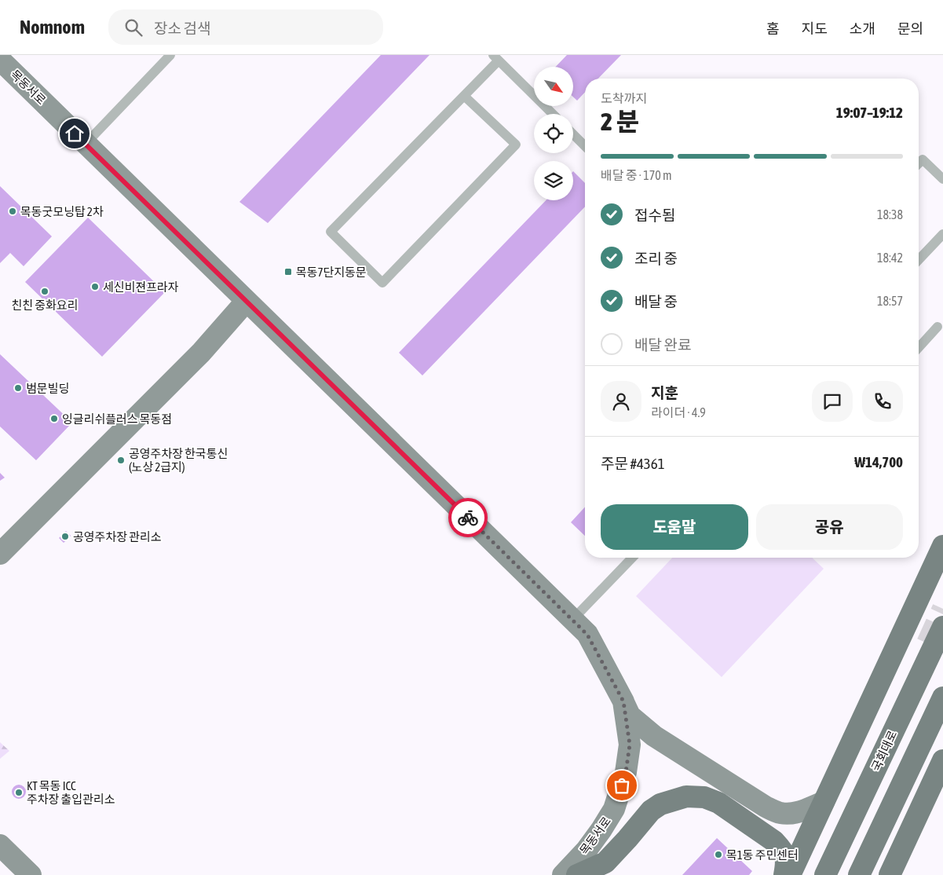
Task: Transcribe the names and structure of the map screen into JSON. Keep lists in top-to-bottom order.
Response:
{
  "streets": {
    "main road": ["목동서로", "국회대로"]
  },
  "places": {
    "other": [
      "목동굿모닝탑 2차",
      "세신비젼프라자",
      "친친 중화요리",
      "범문빌딩",
      "잉글리쉬플러스 목동점",
      "공영주차장 한국통신 (노상 2급지)",
      "공영주차장 관리소",
      "KT 목동 ICC 주차장 출입관리소",
      "목1동 주민센터"
    ],
    "transit": ["목동7단지동문"]
  },
  "north": "bottom right",
  "page": {
    "header": "Nomnom",
    "search": "장소 검색",
    "nav": [
      "홈",
      "지도",
      "소개",
      "문의"
    ],
    "heading": ["2 분", "도착까지", "19:07–19:12"],
    "panel": [
      "지훈",
      "라이더 · 4.9",
      "주문 #4361",
      "₩14,700"
    ],
    "bar": "배달 중 · 170 m",
    "list": [
      ["접수됨", "18:38"],
      ["조리 중", "18:42"],
      ["배달 중", "18:57"],
      "배달 완료"
    ],
    "buttons": ["도움말", "공유"]
  }
}
